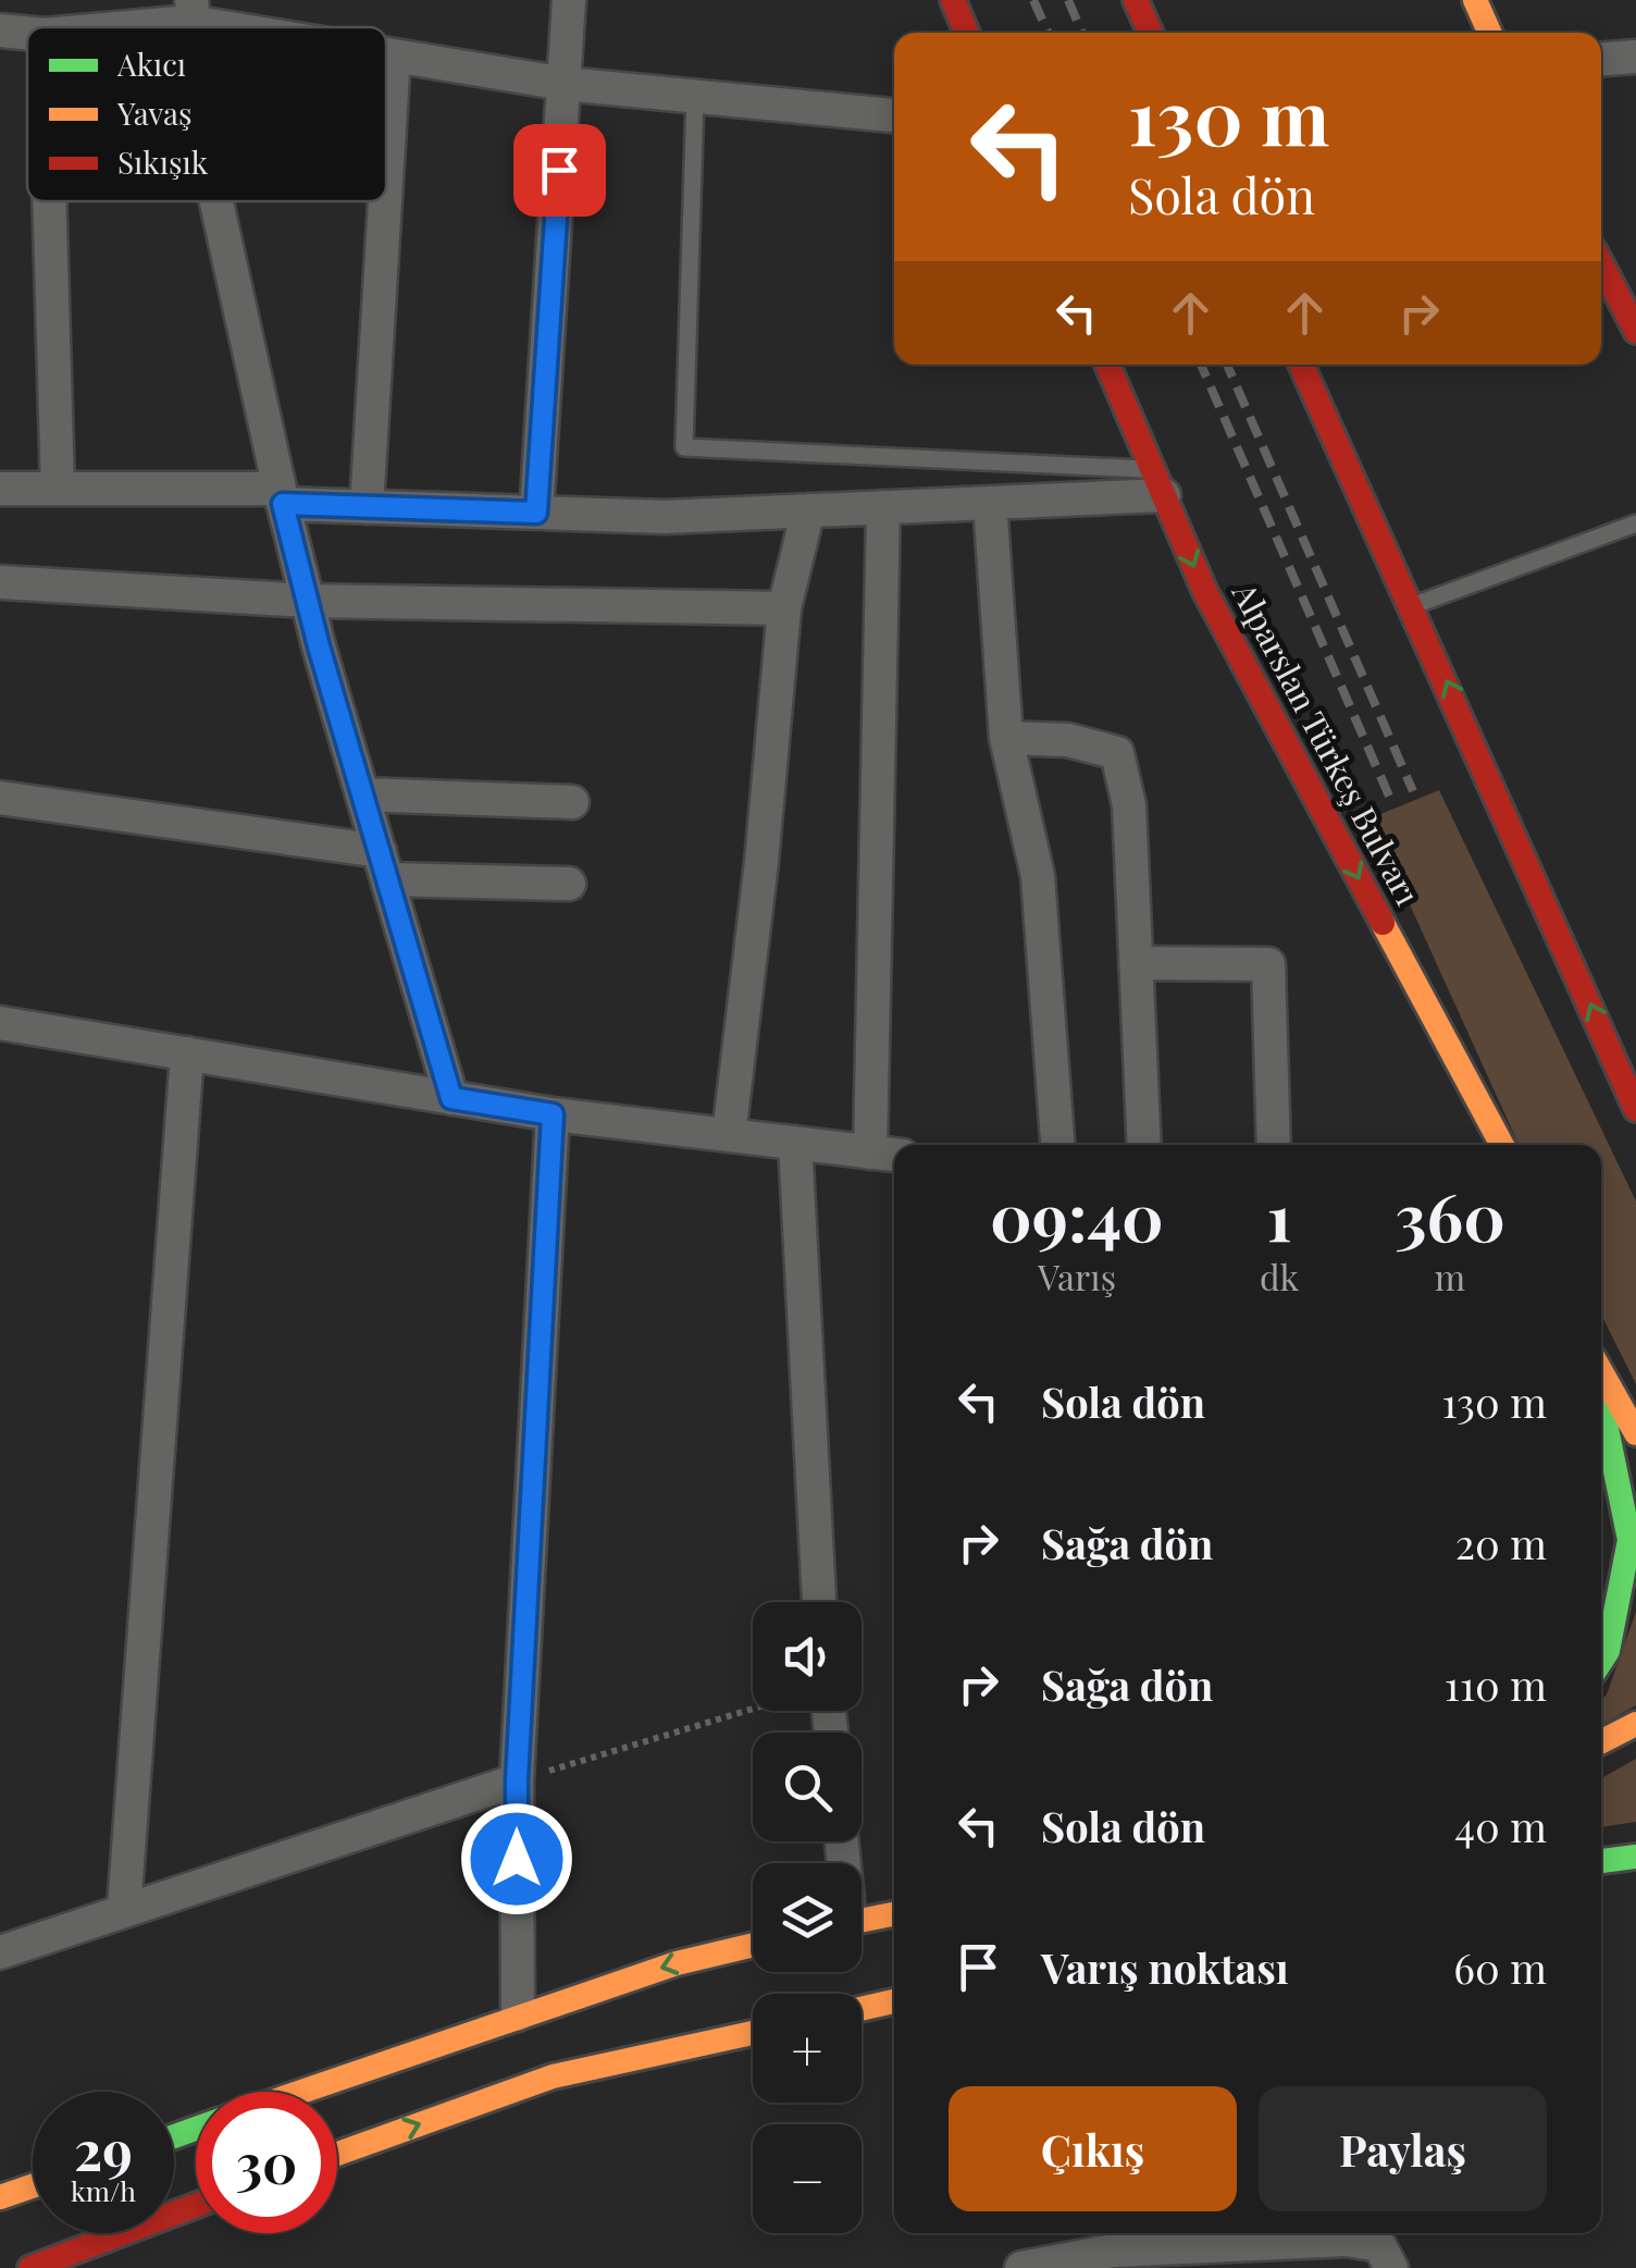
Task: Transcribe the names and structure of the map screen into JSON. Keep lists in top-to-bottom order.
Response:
{
  "streets": {
    "main road": ["Alparslan Türkeş Bulvarı"]
  },
  "legend": ["Akıcı", "Yavaş", "Sıkışık"],
  "page": {
    "turn": ["130 m", "Sola dön"],
    "eta": [
      "09:40",
      "Varış",
      "1",
      "dk",
      "360",
      "m"
    ],
    "list": [
      {
        "name": "Sola dön",
        "value": "130 m"
      },
      {
        "name": "Sağa dön",
        "value": "20 m"
      },
      {
        "name": "Sağa dön",
        "value": "110 m"
      },
      {
        "name": "Sola dön",
        "value": "40 m"
      },
      {
        "name": "Varış noktası",
        "value": "60 m"
      }
    ],
    "map_buttons": ["+", "−"],
    "buttons": ["Çıkış", "Paylaş"],
    "speed": "29 km/h",
    "limit": "30"
  }
}
